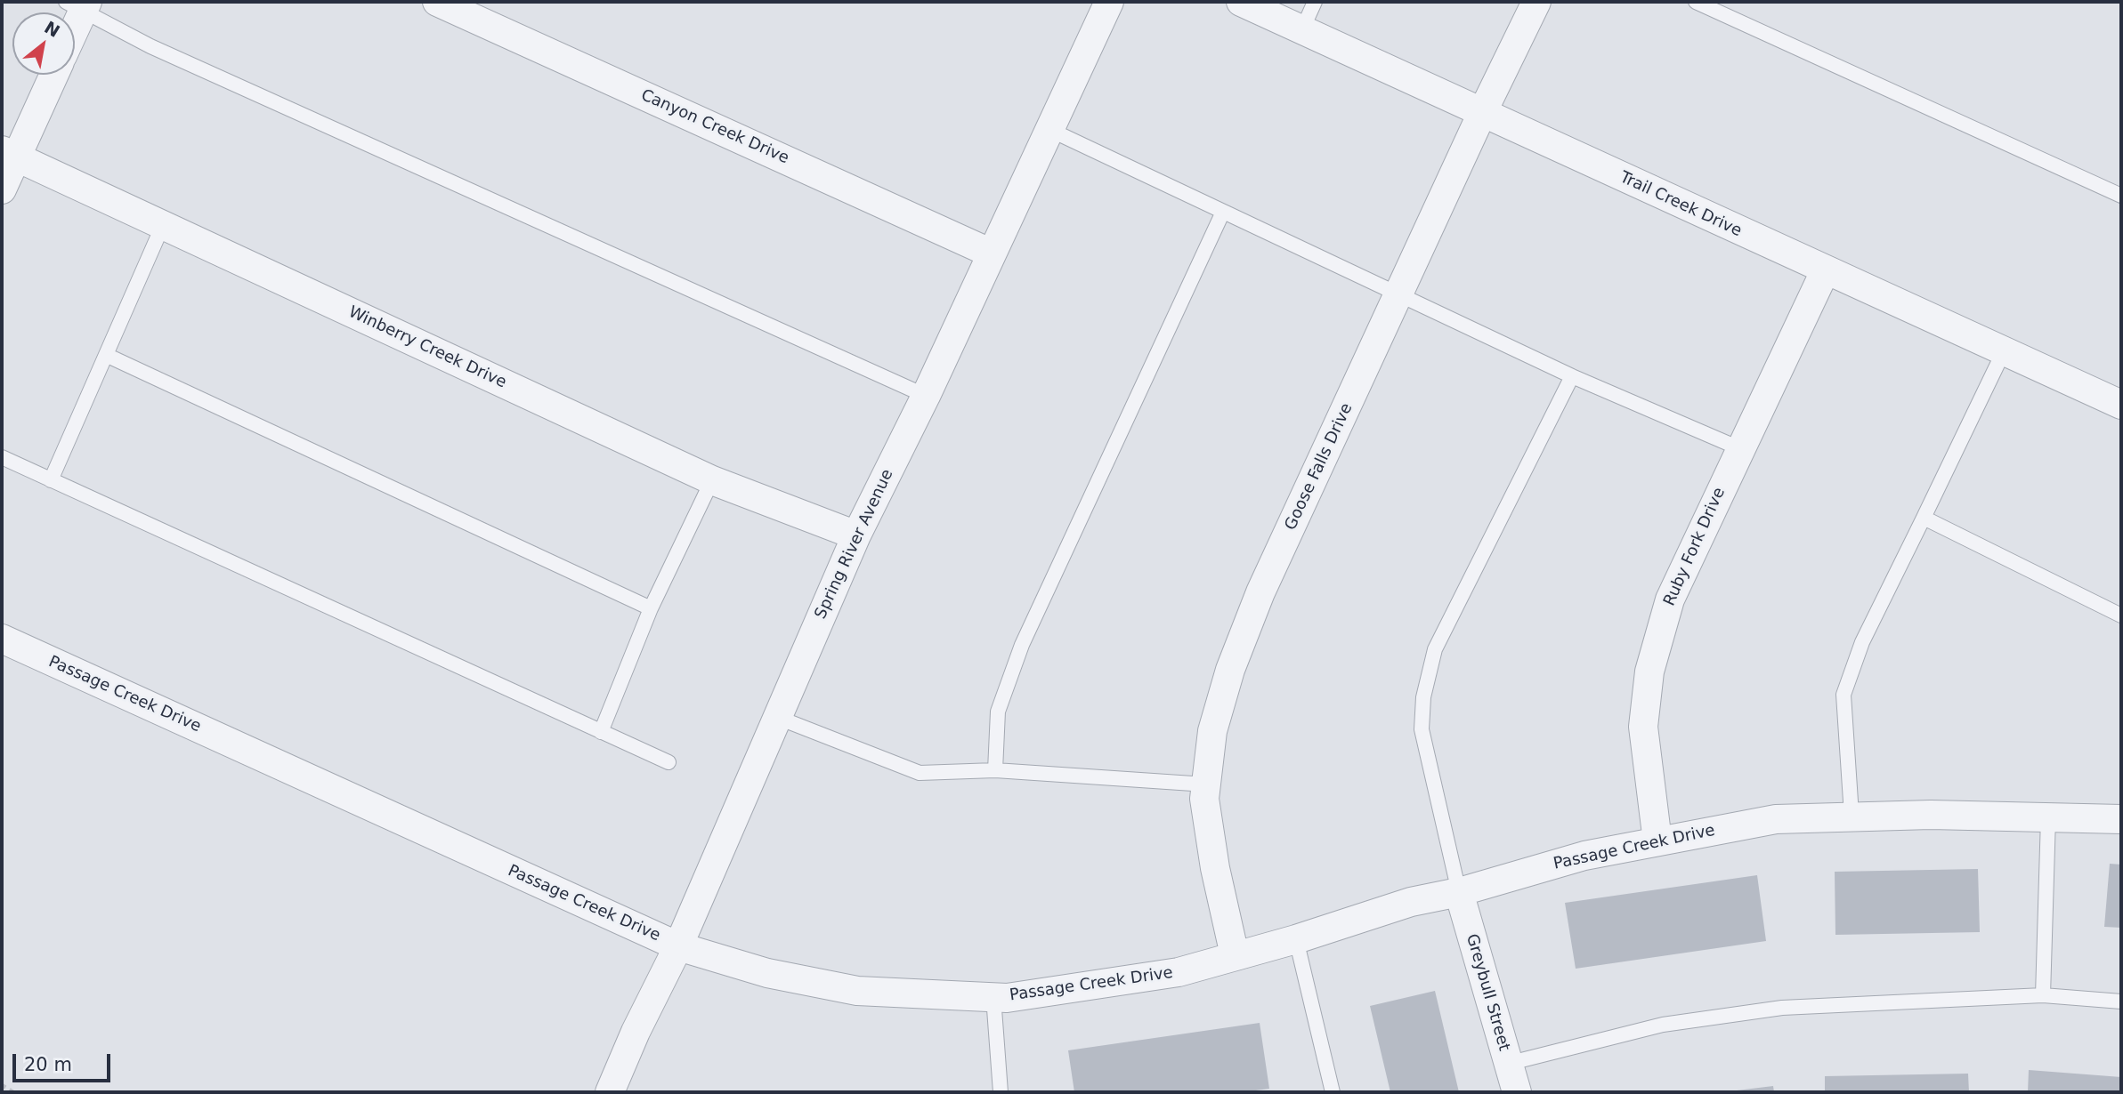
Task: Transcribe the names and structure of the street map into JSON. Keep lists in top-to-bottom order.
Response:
{
  "streets": {
    "street": [
      "Canyon Creek Drive",
      "Trail Creek Drive",
      "Winberry Creek Drive",
      "Goose Falls Drive",
      "Spring River Avenue",
      "Ruby Fork Drive",
      "Passage Creek Drive",
      "Greybull Street"
    ]
  },
  "crossings": [
    ["Canyon Creek Drive", "Spring River Avenue"],
    ["Trail Creek Drive", "Goose Falls Drive"],
    ["Trail Creek Drive", "Ruby Fork Drive"],
    ["Winberry Creek Drive", "Spring River Avenue"],
    ["Goose Falls Drive", "Passage Creek Drive"],
    ["Spring River Avenue", "Passage Creek Drive"],
    ["Ruby Fork Drive", "Passage Creek Drive"],
    ["Passage Creek Drive", "Greybull Street"]
  ],
  "scale_bar": "20 m",
  "north": "top right"
}
